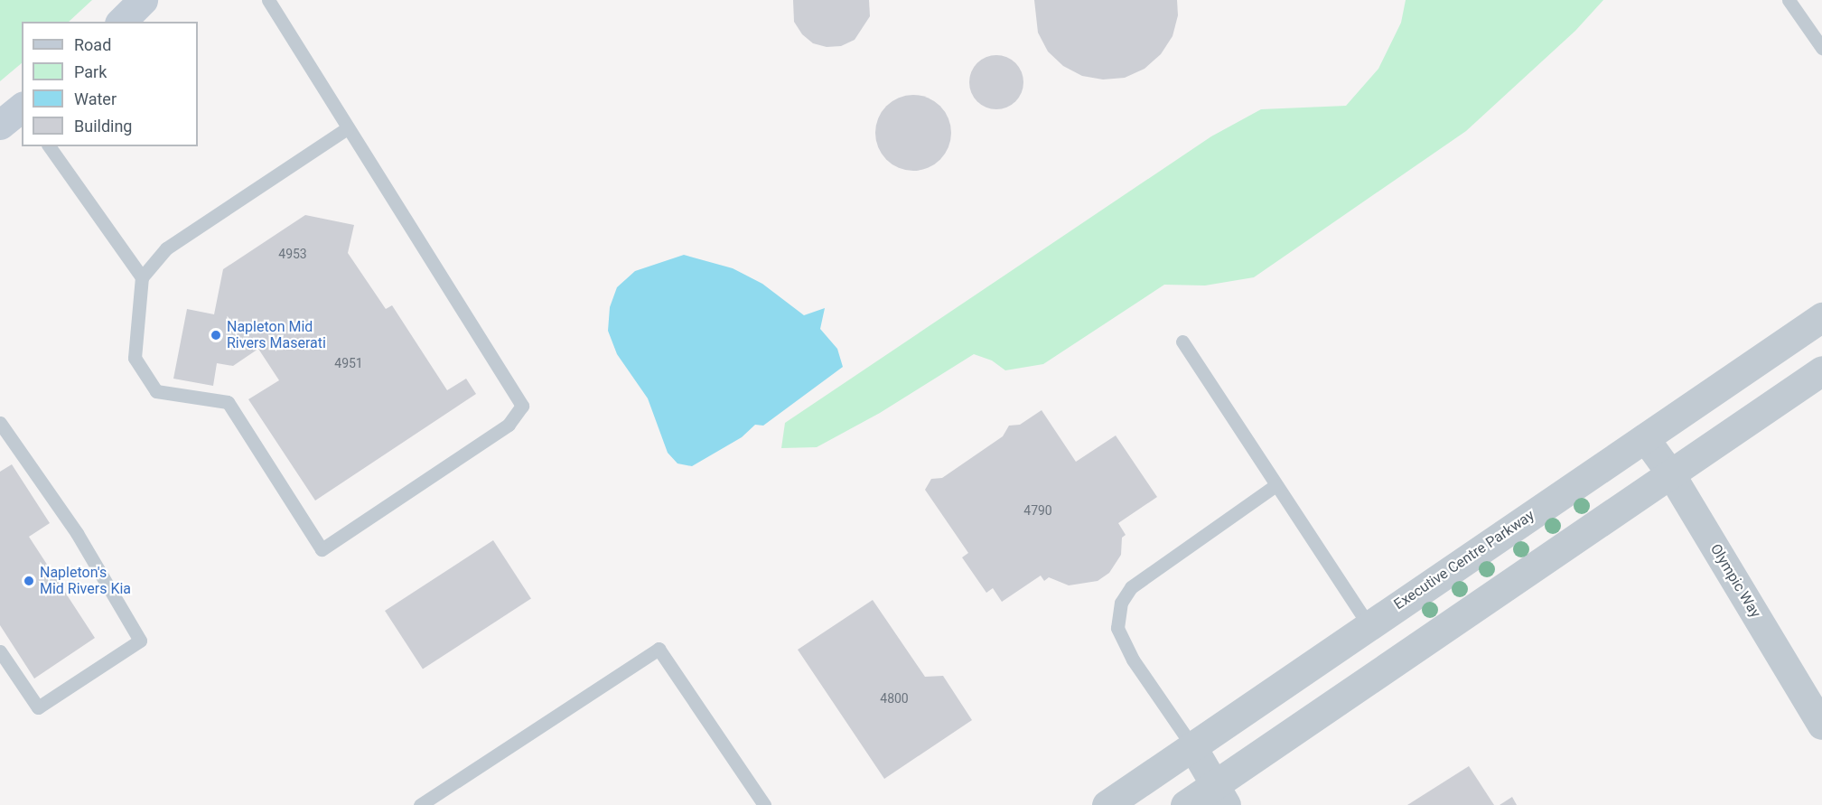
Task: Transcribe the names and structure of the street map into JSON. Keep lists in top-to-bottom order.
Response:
{
  "streets": {
    "street": ["Executive Centre Parkway", "Olympic Way"]
  },
  "crossings": [
    ["Executive Centre Parkway", "Olympic Way"]
  ],
  "places": ["Napleton Mid Rivers Maserati", "Napleton's Mid Rivers Kia"],
  "house_numbers": [
    "4953",
    "4951",
    "4790",
    "4800"
  ],
  "legend": [
    "Road",
    "Park",
    "Water",
    "Building"
  ]
}
